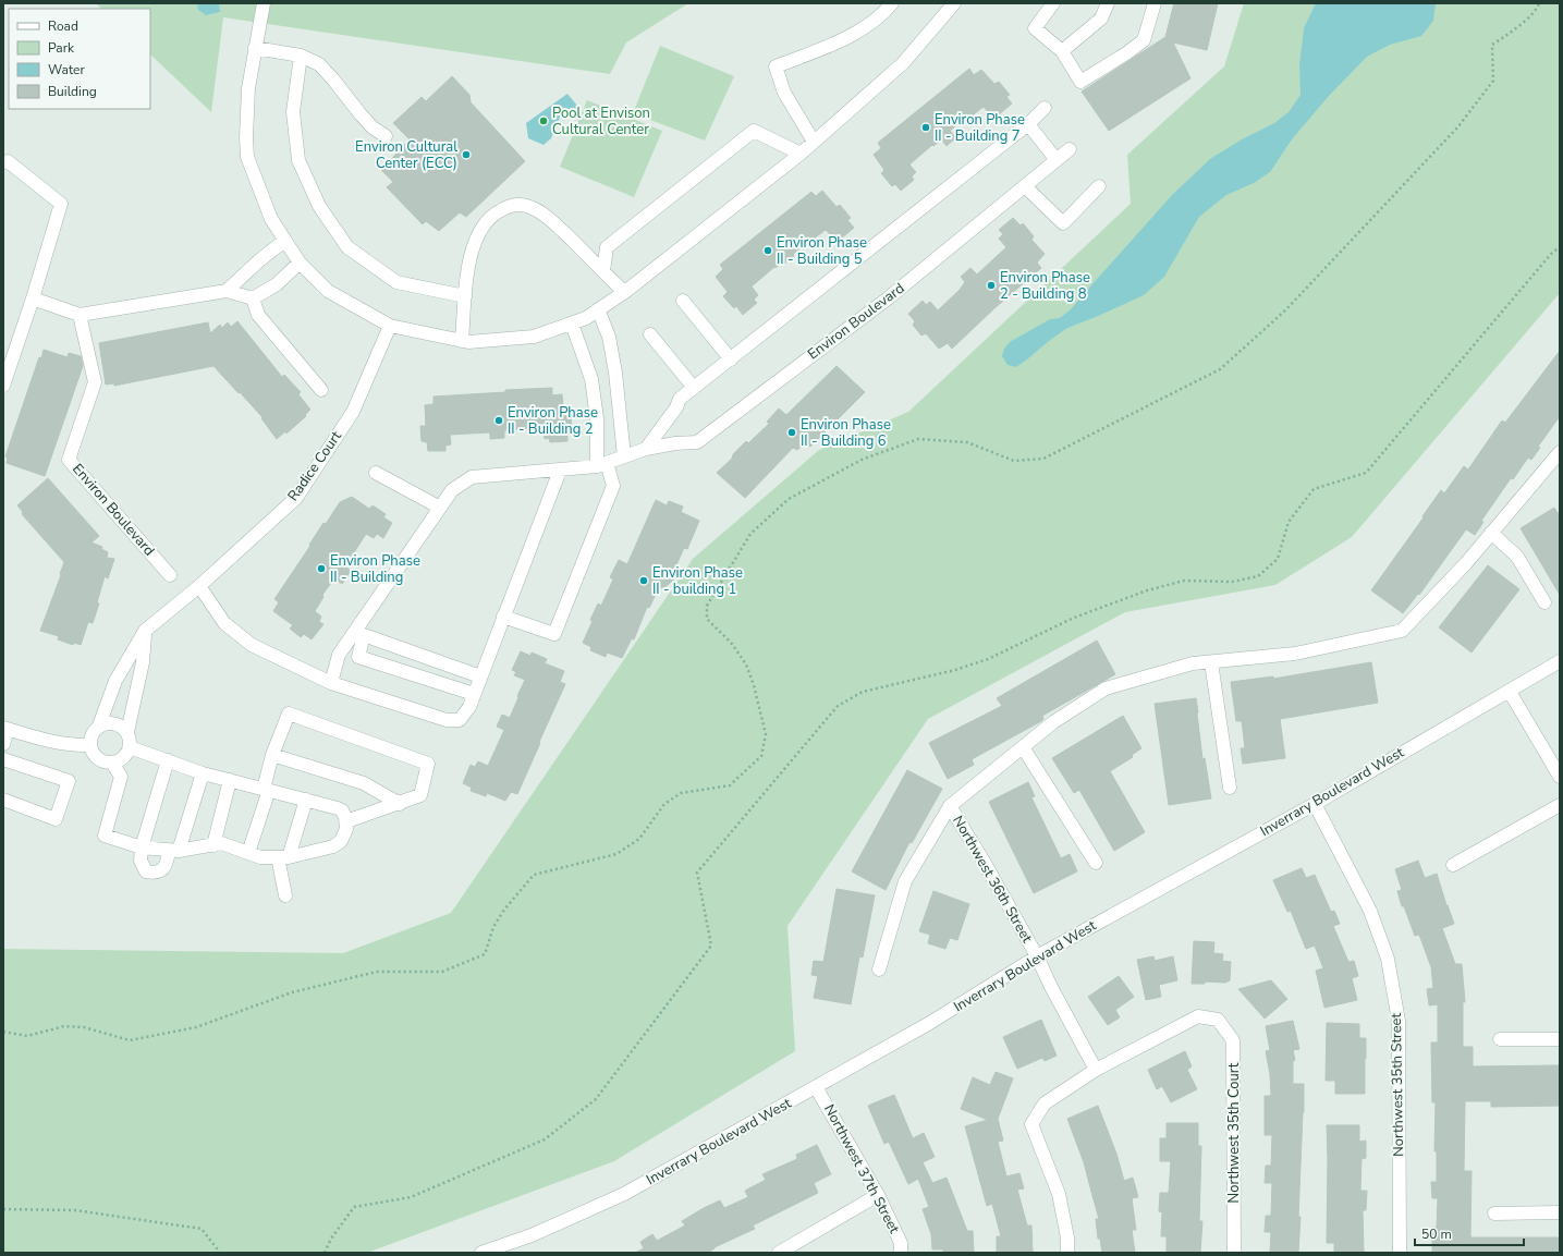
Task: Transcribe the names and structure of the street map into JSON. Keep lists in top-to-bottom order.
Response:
{
  "streets": {
    "street": [
      "Environ Boulevard",
      "Radice Court",
      "Inverrary Boulevard West",
      "Northwest 36th Street",
      "Northwest 35th Street",
      "Northwest 35th Court",
      "Northwest 37th Street"
    ]
  },
  "crossings": [
    ["Inverrary Boulevard West", "Northwest 36th Street"],
    ["Inverrary Boulevard West", "Northwest 35th Street"],
    ["Inverrary Boulevard West", "Northwest 37th Street"],
    ["Northwest 36th Street", "Northwest 35th Court"]
  ],
  "places": [
    "Pool at Envison Cultural Center",
    "Environ Phase II - Building 7",
    "Environ Cultural Center (ECC)",
    "Environ Phase II - Building 5",
    "Environ Phase 2 - Building 8",
    "Environ Phase II - Building 2",
    "Environ Phase II - Building 6",
    "Environ Phase II - Building",
    "Environ Phase II - building 1"
  ],
  "legend": [
    "Road",
    "Park",
    "Water",
    "Building"
  ],
  "scale_bar": "50 m"
}
